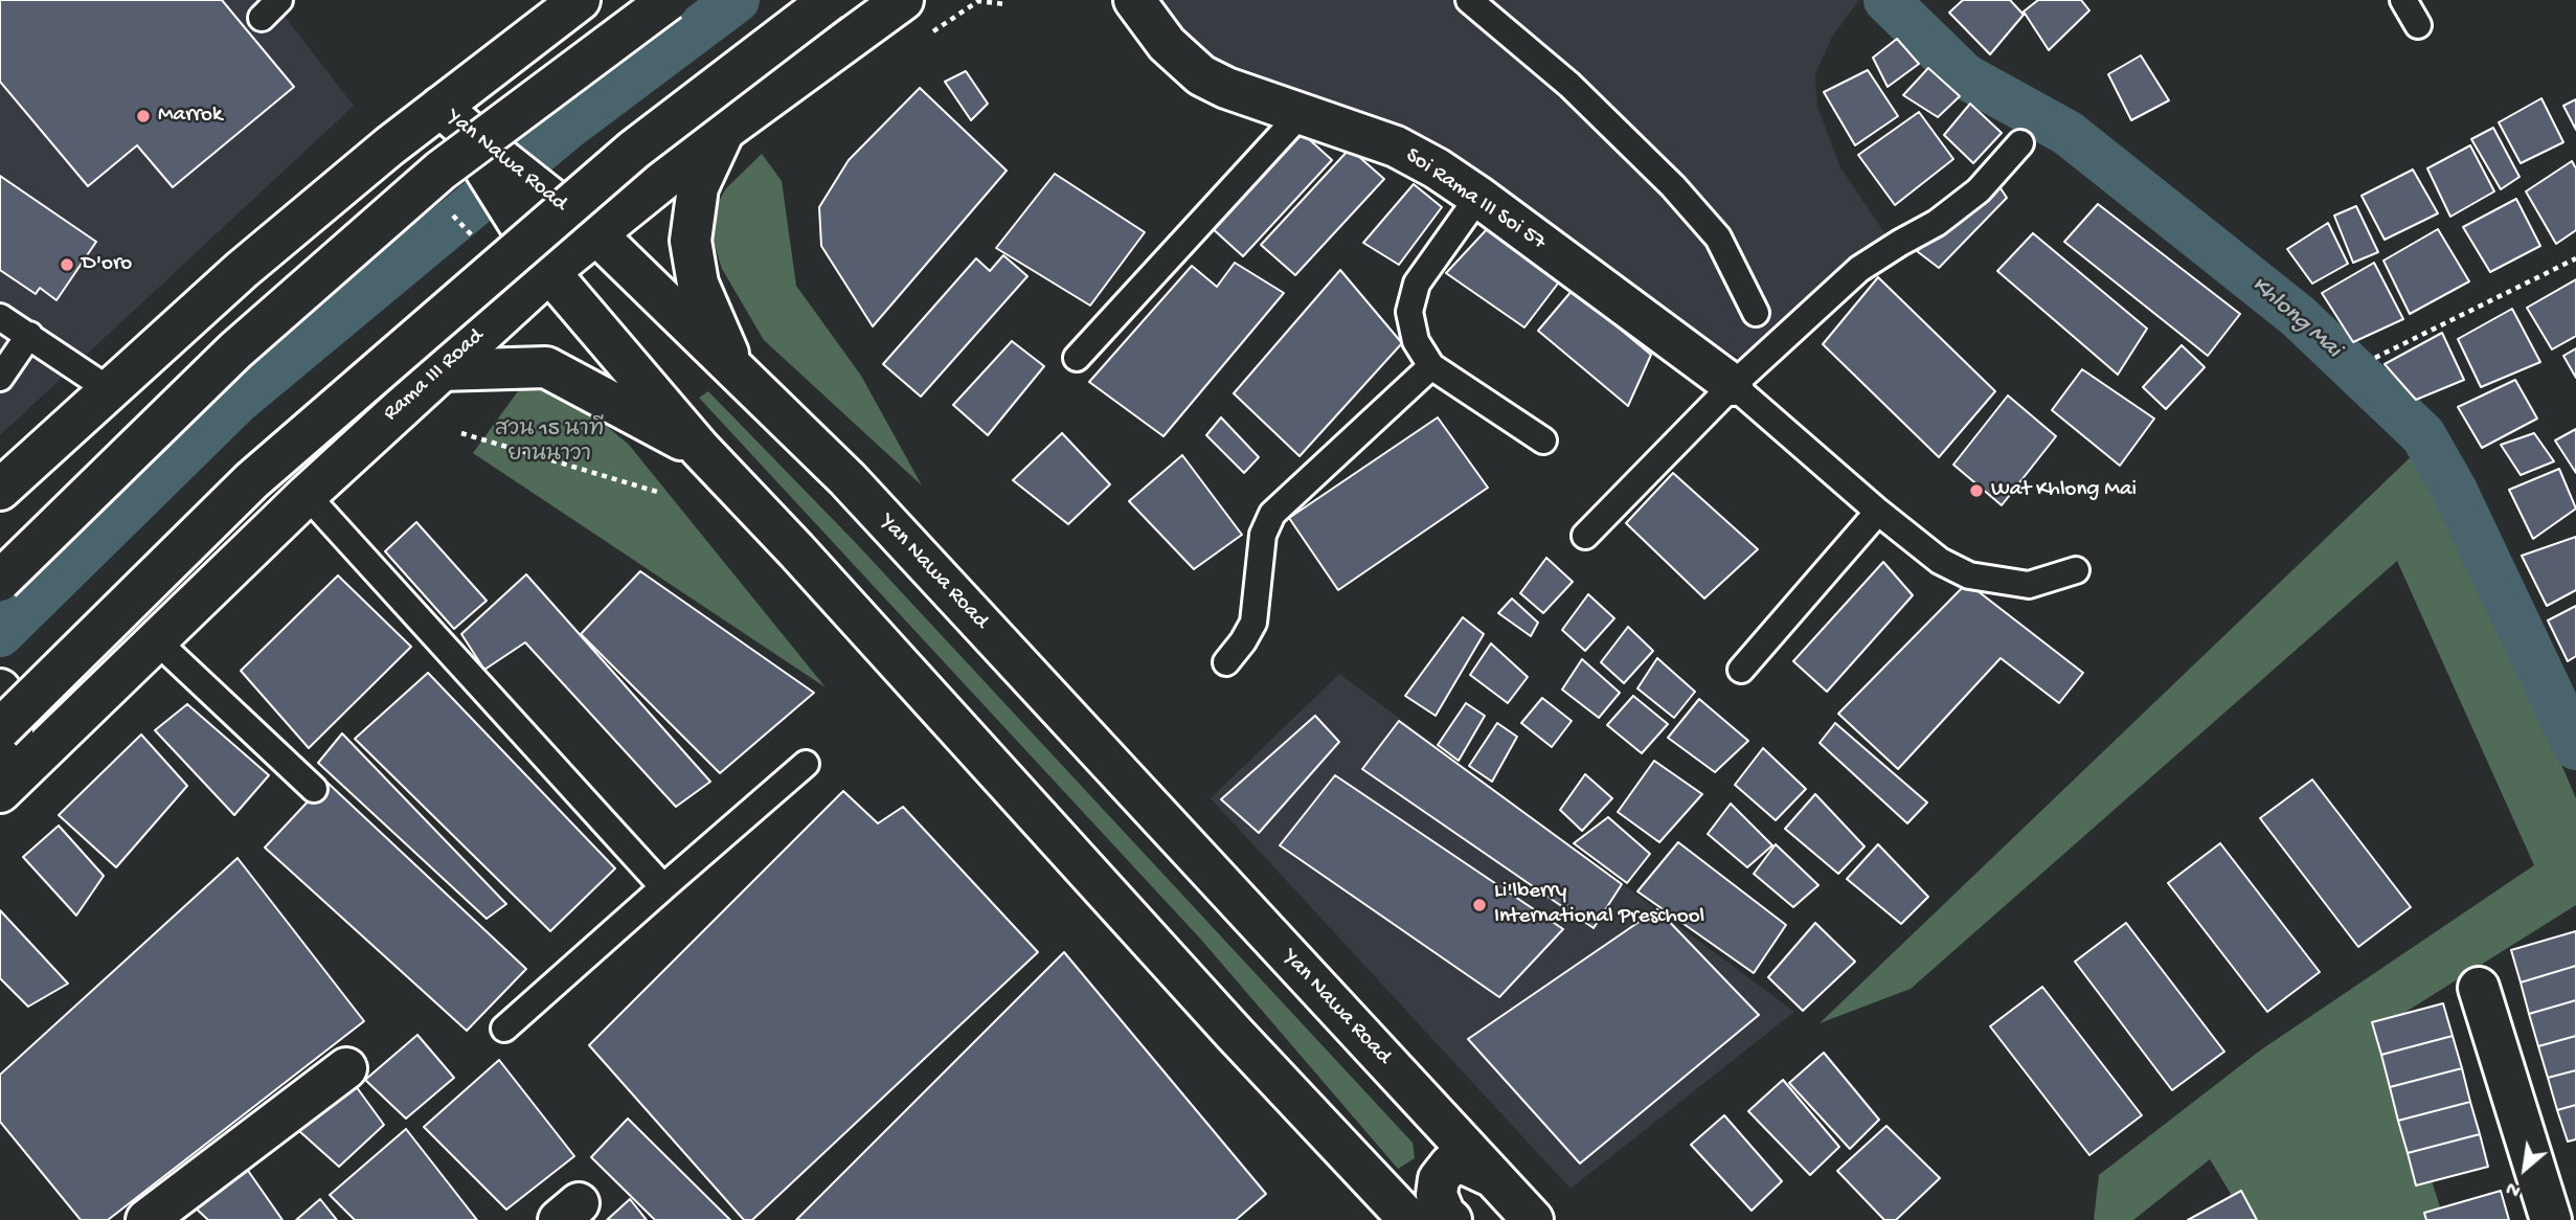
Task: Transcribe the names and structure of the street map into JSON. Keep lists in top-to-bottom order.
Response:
{
  "streets": {
    "main road": ["Yan Nawa Road", "Soi Rama III Soi 57", "Rama III Road"]
  },
  "crossings": [
    ["Yan Nawa Road", "Rama III Road"]
  ],
  "water": ["Khlong Mai"],
  "parks": ["สวน 15 นาที ยานนาวา"],
  "places": [
    "Marrok",
    "D'oro",
    "Wat Khlong Mai",
    "Li'lberry International Preschool"
  ],
  "north": "bottom left"
}
